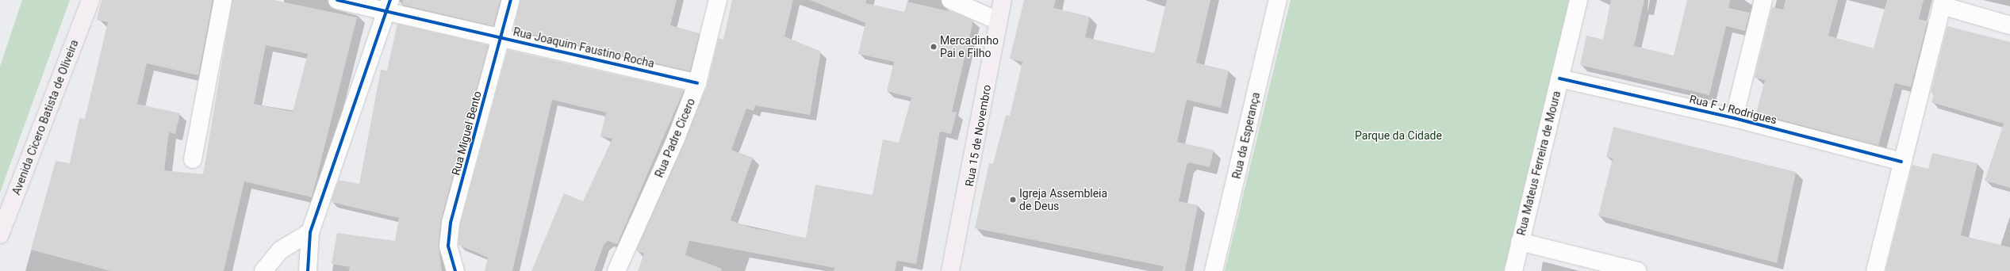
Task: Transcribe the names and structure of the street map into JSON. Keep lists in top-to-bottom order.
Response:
{
  "streets": {
    "main road": ["Avenida Cicero Batista de Oliveira", "Rua 15 de Novembro"],
    "street": [
      "Rua Joaquim Faustino Rocha",
      "Rua F J Rodrigues",
      "Rua Miguel Bento",
      "Rua da Esperança",
      "Rua Padre Cicero",
      "Rua Mateus Ferreira de Moura"
    ]
  },
  "crossings": [
    ["Rua Joaquim Faustino Rocha", "Rua Miguel Bento"],
    ["Rua Joaquim Faustino Rocha", "Rua Padre Cicero"],
    ["Rua F J Rodrigues", "Rua Mateus Ferreira de Moura"]
  ],
  "parks": ["Parque da Cidade"],
  "places": ["Mercadinho Pai e Filho", "Igreja Assembleia de Deus"]
}
